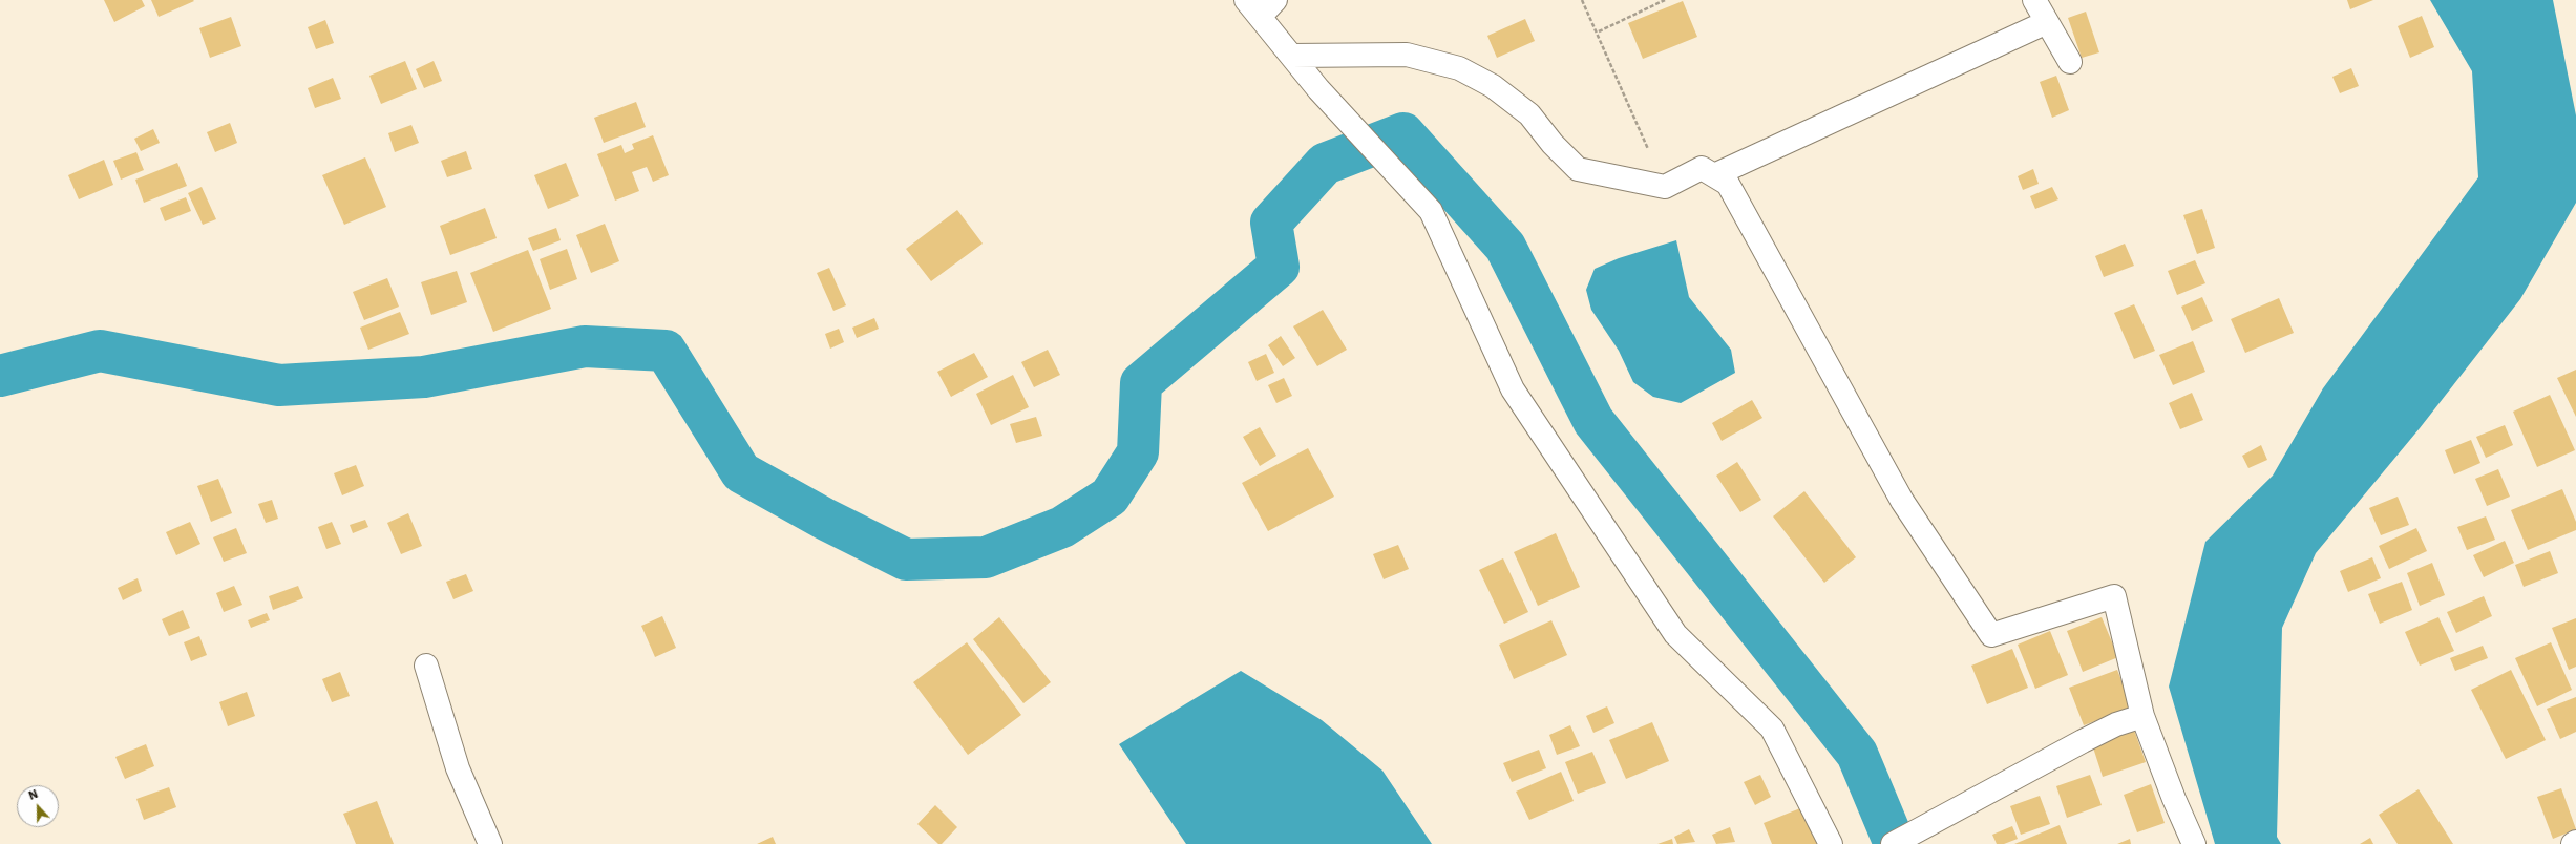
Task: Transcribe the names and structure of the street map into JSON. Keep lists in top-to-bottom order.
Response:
{
  "north": "top"
}
